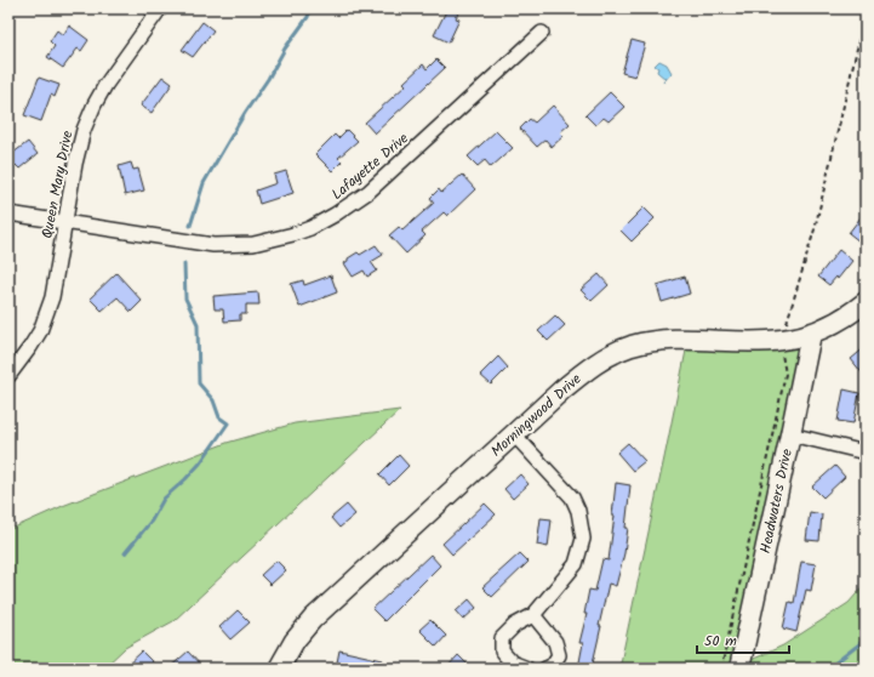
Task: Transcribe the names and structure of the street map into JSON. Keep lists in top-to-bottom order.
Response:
{
  "streets": {
    "street": [
      "Lafayette Drive",
      "Queen Mary Drive",
      "Morningwood Drive",
      "Headwaters Drive"
    ]
  },
  "crossings": [
    ["Lafayette Drive", "Queen Mary Drive"],
    ["Morningwood Drive", "Headwaters Drive"]
  ],
  "scale_bar": "50 m"
}
